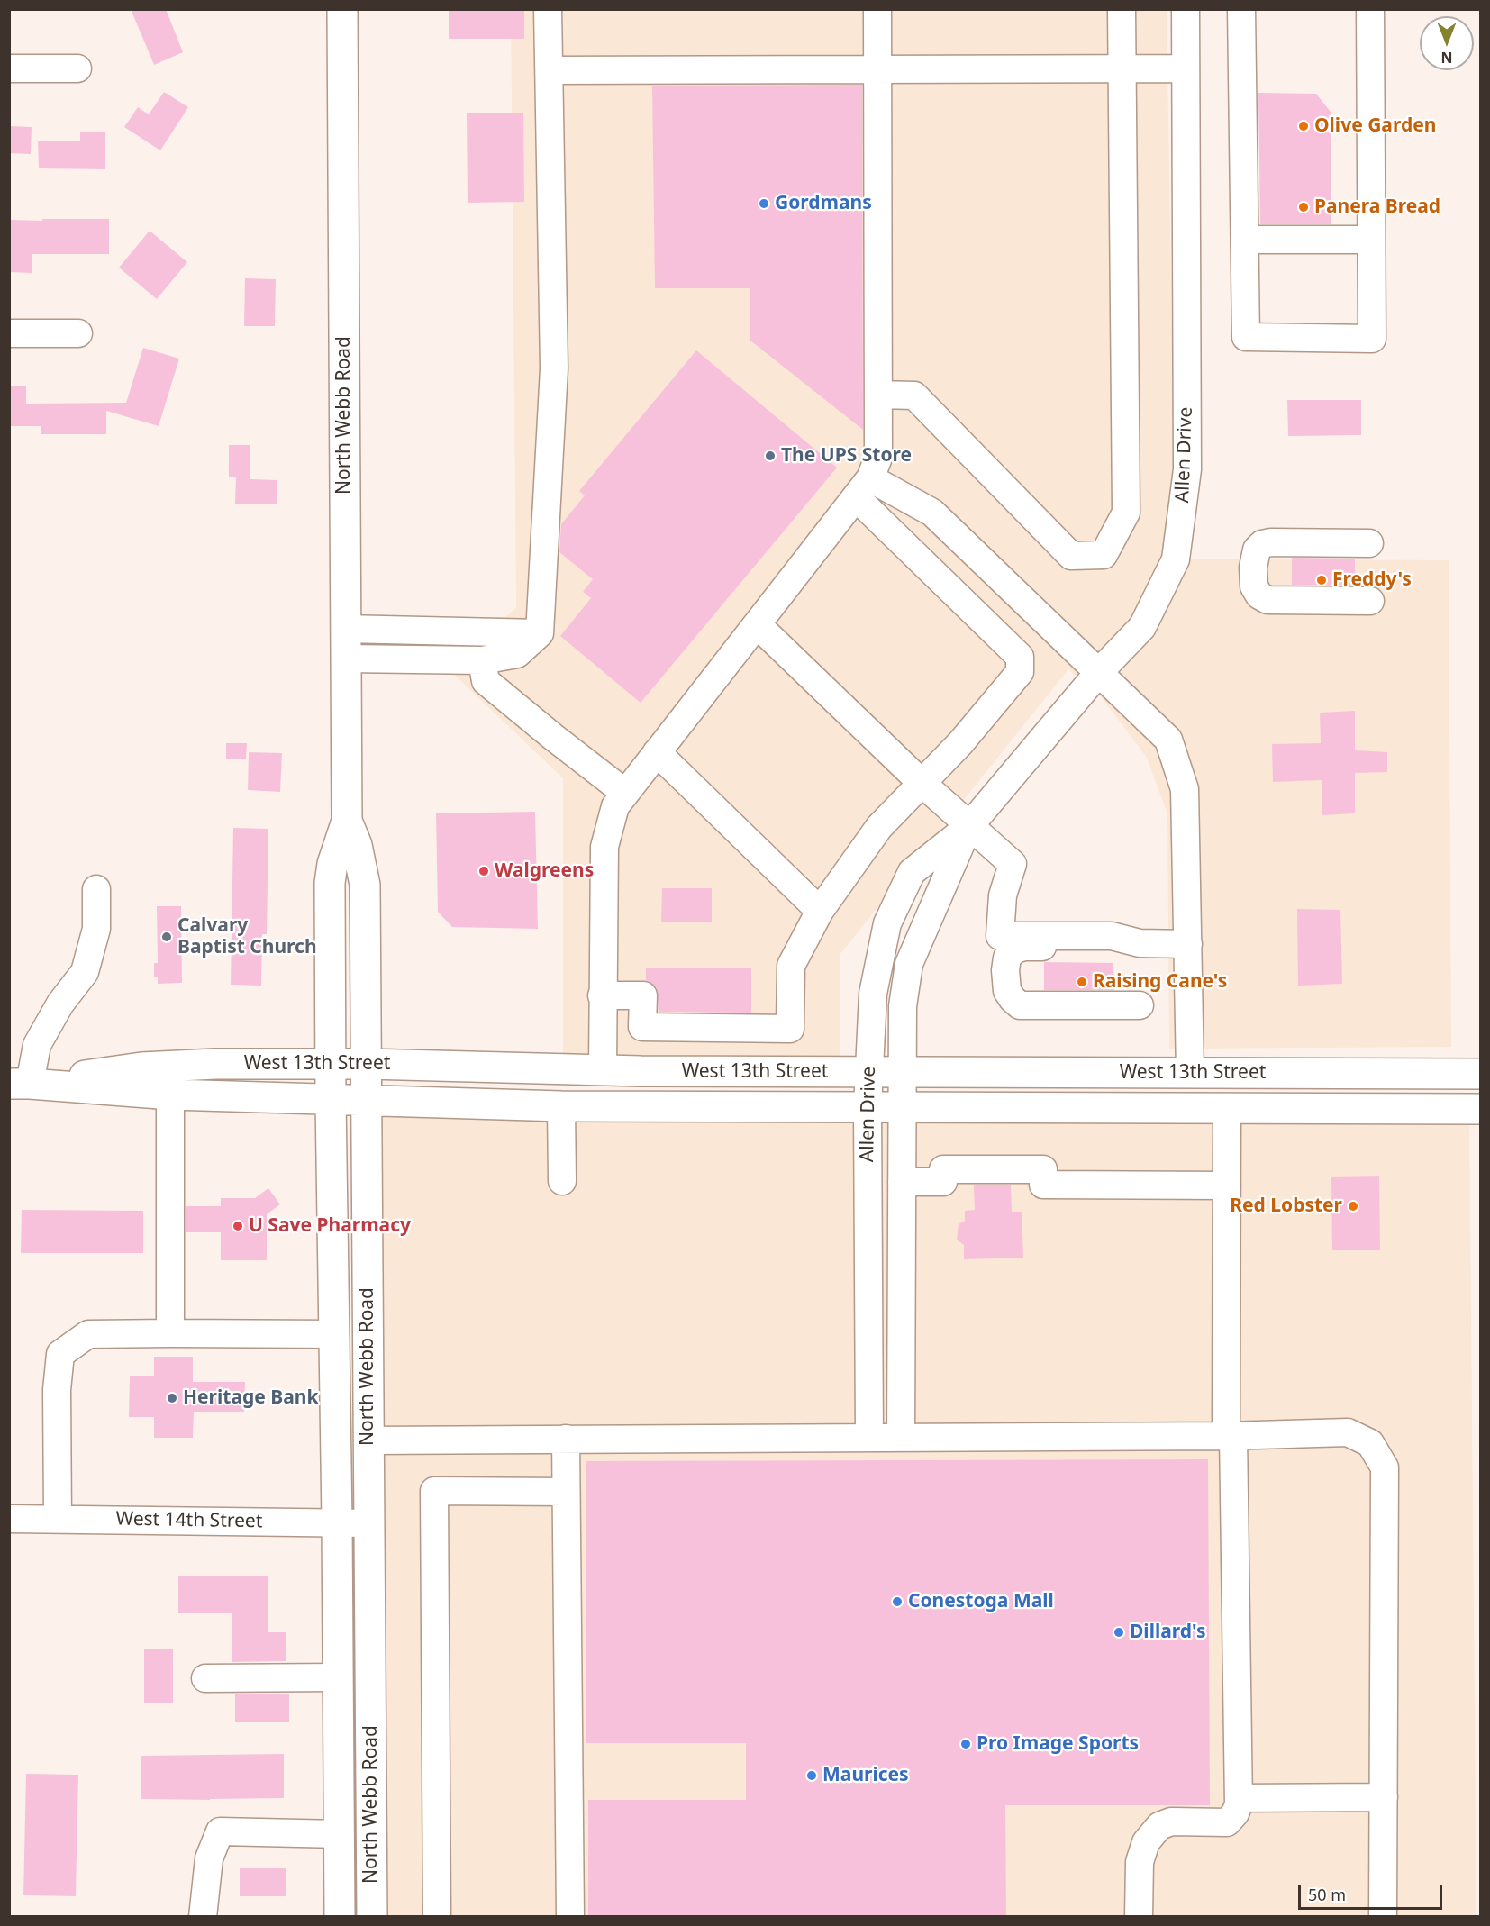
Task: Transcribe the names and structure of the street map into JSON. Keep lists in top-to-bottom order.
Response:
{
  "streets": {
    "main road": ["North Webb Road", "West 13th Street"],
    "street": ["Allen Drive", "West 14th Street"]
  },
  "crossings": [
    ["North Webb Road", "West 13th Street"],
    ["North Webb Road", "West 14th Street"],
    ["Allen Drive", "West 13th Street"]
  ],
  "places": [
    "Olive Garden",
    "Gordmans",
    "Panera Bread",
    "The UPS Store",
    "Freddy's",
    "Walgreens",
    "Calvary Baptist Church",
    "Raising Cane's",
    "Red Lobster",
    "U Save Pharmacy",
    "Heritage Bank",
    "Conestoga Mall",
    "Dillard's",
    "Pro Image Sports",
    "Maurices"
  ],
  "scale_bar": "50 m",
  "north": "bottom"
}
